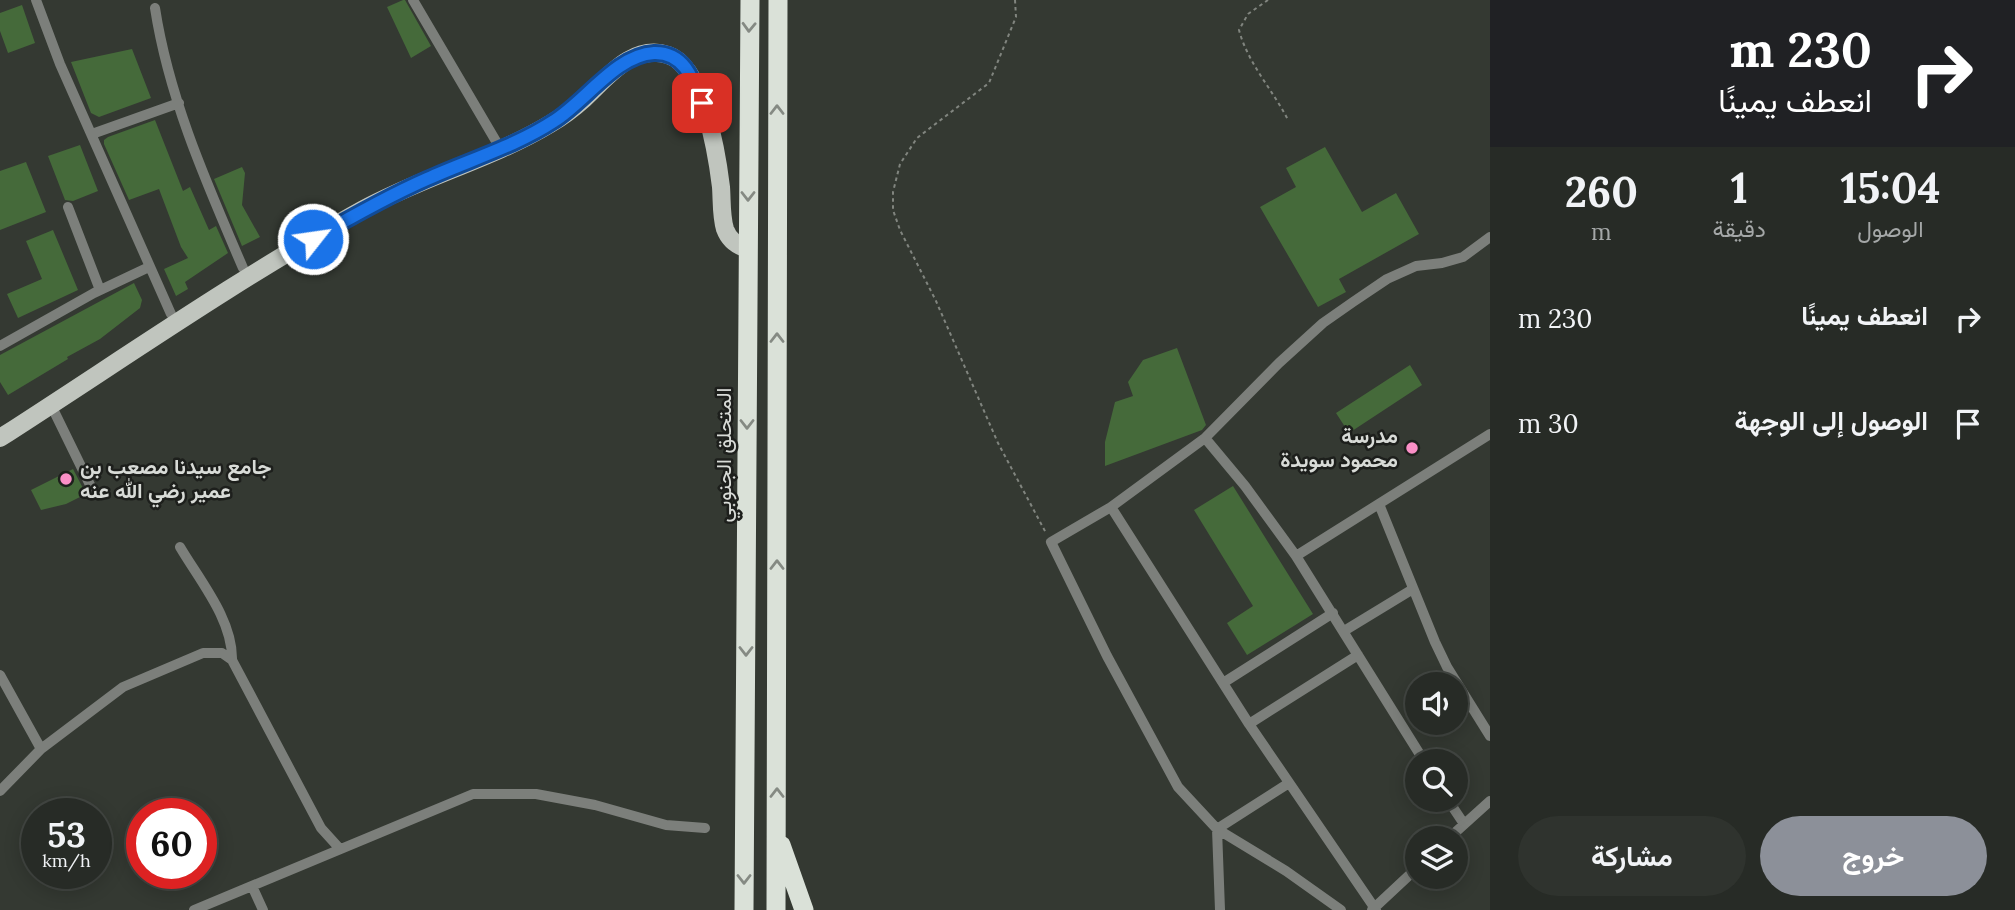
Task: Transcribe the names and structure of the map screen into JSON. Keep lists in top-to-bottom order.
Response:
{
  "streets": {
    "highway": ["المتحلق الجنوبي"]
  },
  "places": ["مدرسة محمود سويدة", "جامع سيدنا مصعب بن عمير رضي الله عنه"],
  "page": {
    "turn": ["230 m", "انعطف يمينًا"],
    "eta": [
      "15:04",
      "الوصول",
      "1",
      "دقيقة",
      "260",
      "m"
    ],
    "list": [
      {
        "name": "انعطف يمينًا",
        "value": "230 m"
      },
      {
        "name": "الوصول إلى الوجهة",
        "value": "30 m"
      }
    ],
    "speed": "53 km/h",
    "limit": "60",
    "buttons": ["خروج", "مشاركة"]
  }
}
